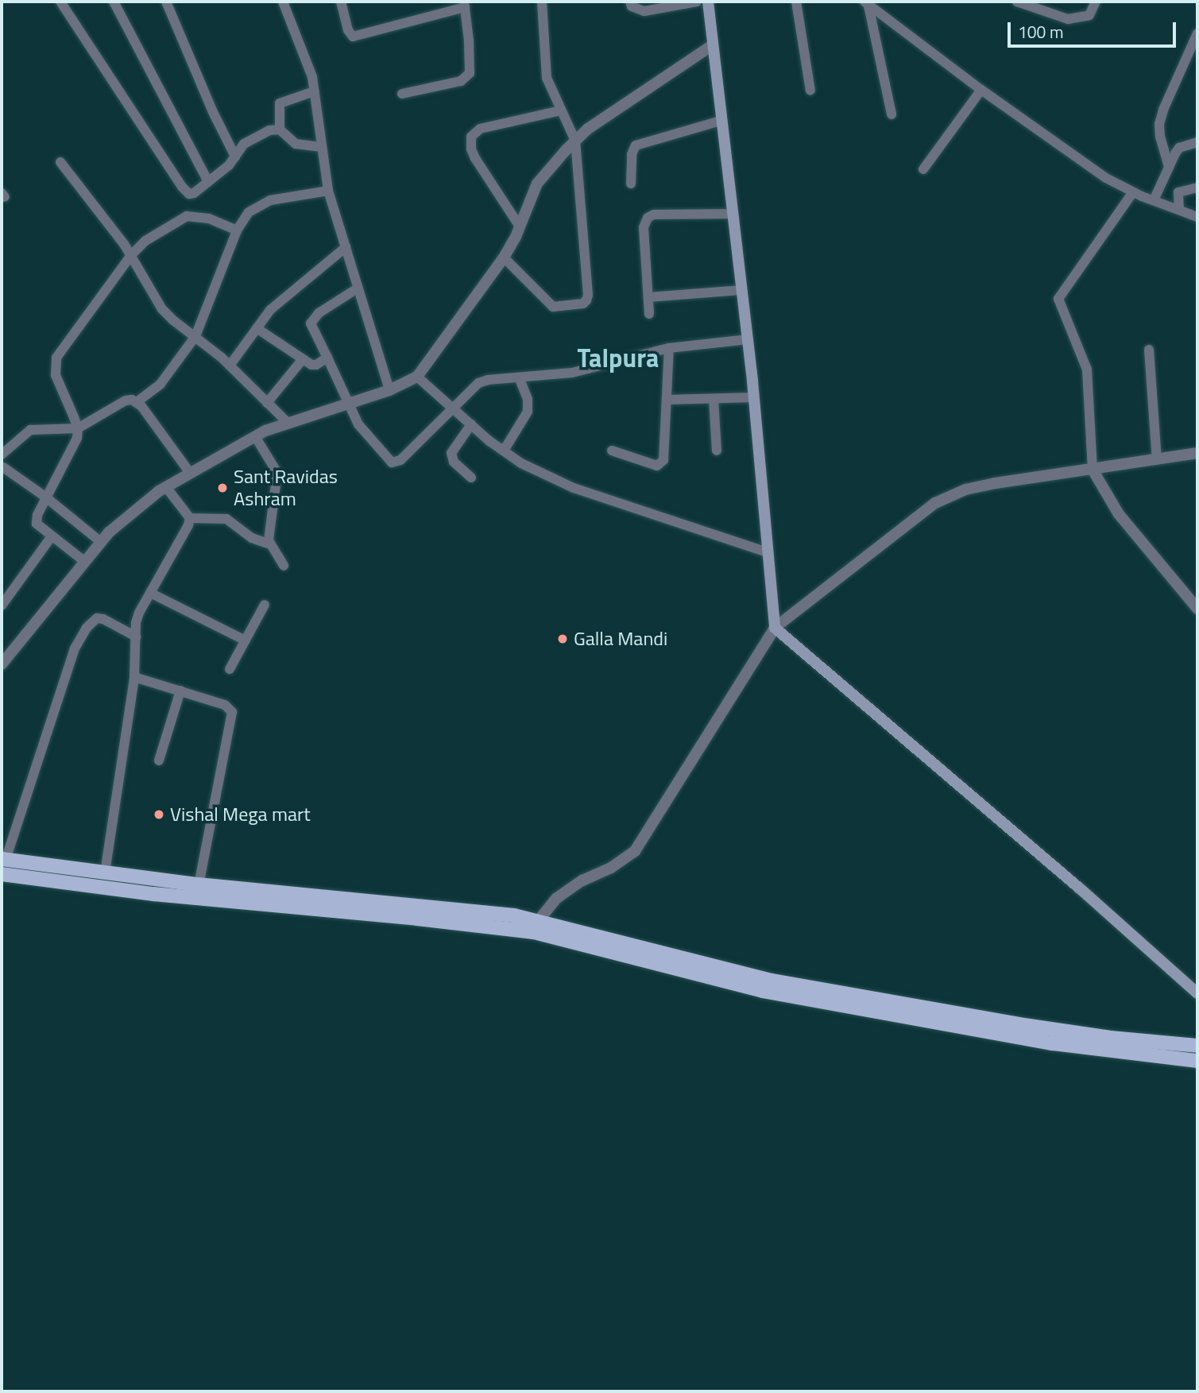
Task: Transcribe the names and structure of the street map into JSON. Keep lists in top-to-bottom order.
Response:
{
  "districts": ["Talpura"],
  "places": ["Sant Ravidas Ashram", "Galla Mandi", "Vishal Mega mart"],
  "scale_bar": "100 m"
}
